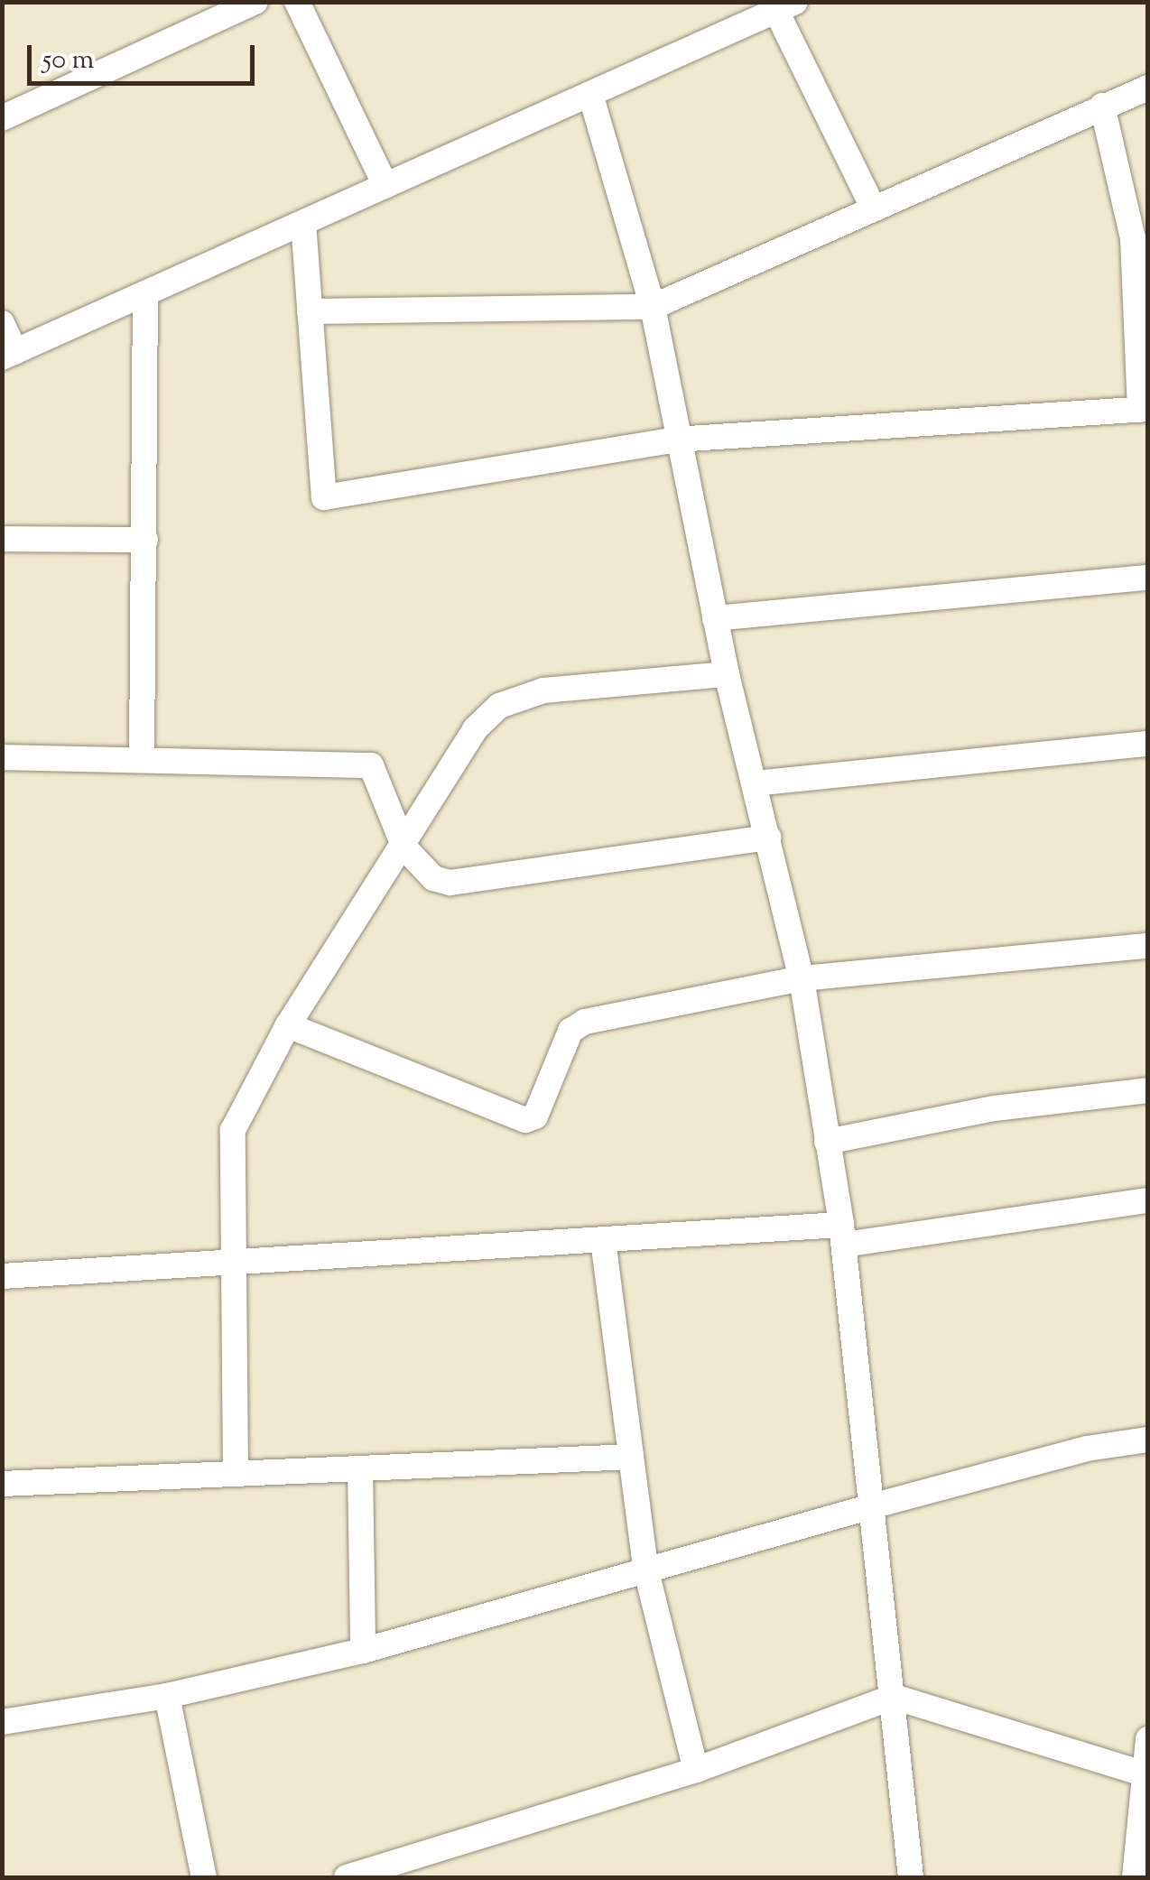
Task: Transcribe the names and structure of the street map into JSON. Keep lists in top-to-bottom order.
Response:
{
  "scale_bar": "50 m"
}
